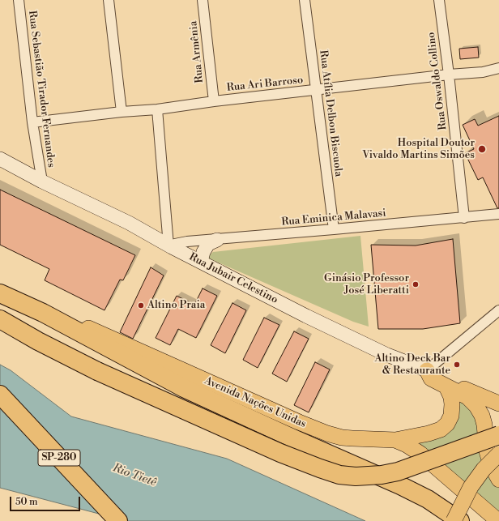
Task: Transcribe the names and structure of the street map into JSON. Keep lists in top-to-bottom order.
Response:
{
  "streets": {
    "highway": ["Avenida Nações Unidas", "SP-280"],
    "main road": ["Rua Jubair Celestino"],
    "street": [
      "Rua Armênia",
      "Rua Oswaldo Collino",
      "Rua Ari Barroso",
      "Rua Sebastião Tirador Fernandes",
      "Rua Atília Delbon Biscuola",
      "Rua Eminica Malavasi"
    ]
  },
  "crossings": [
    ["Rua Armênia", "Rua Ari Barroso"],
    ["Rua Oswaldo Collino", "Rua Ari Barroso"],
    ["Rua Oswaldo Collino", "Rua Eminica Malavasi"],
    ["Rua Ari Barroso", "Rua Sebastião Tirador Fernandes"],
    ["Rua Ari Barroso", "Rua Atília Delbon Biscuola"],
    ["Rua Sebastião Tirador Fernandes", "Rua Jubair Celestino"],
    ["Rua Atília Delbon Biscuola", "Rua Eminica Malavasi"],
    ["Rua Eminica Malavasi", "Rua Jubair Celestino"]
  ],
  "water": ["Rio Tietê"],
  "places": [
    "Hospital Doutor Vivaldo Martins Simões",
    "Ginásio Professor José Liberatti",
    "Altino Praia",
    "Altino Deck Bar & Restaurante"
  ],
  "scale_bar": "50 m"
}
